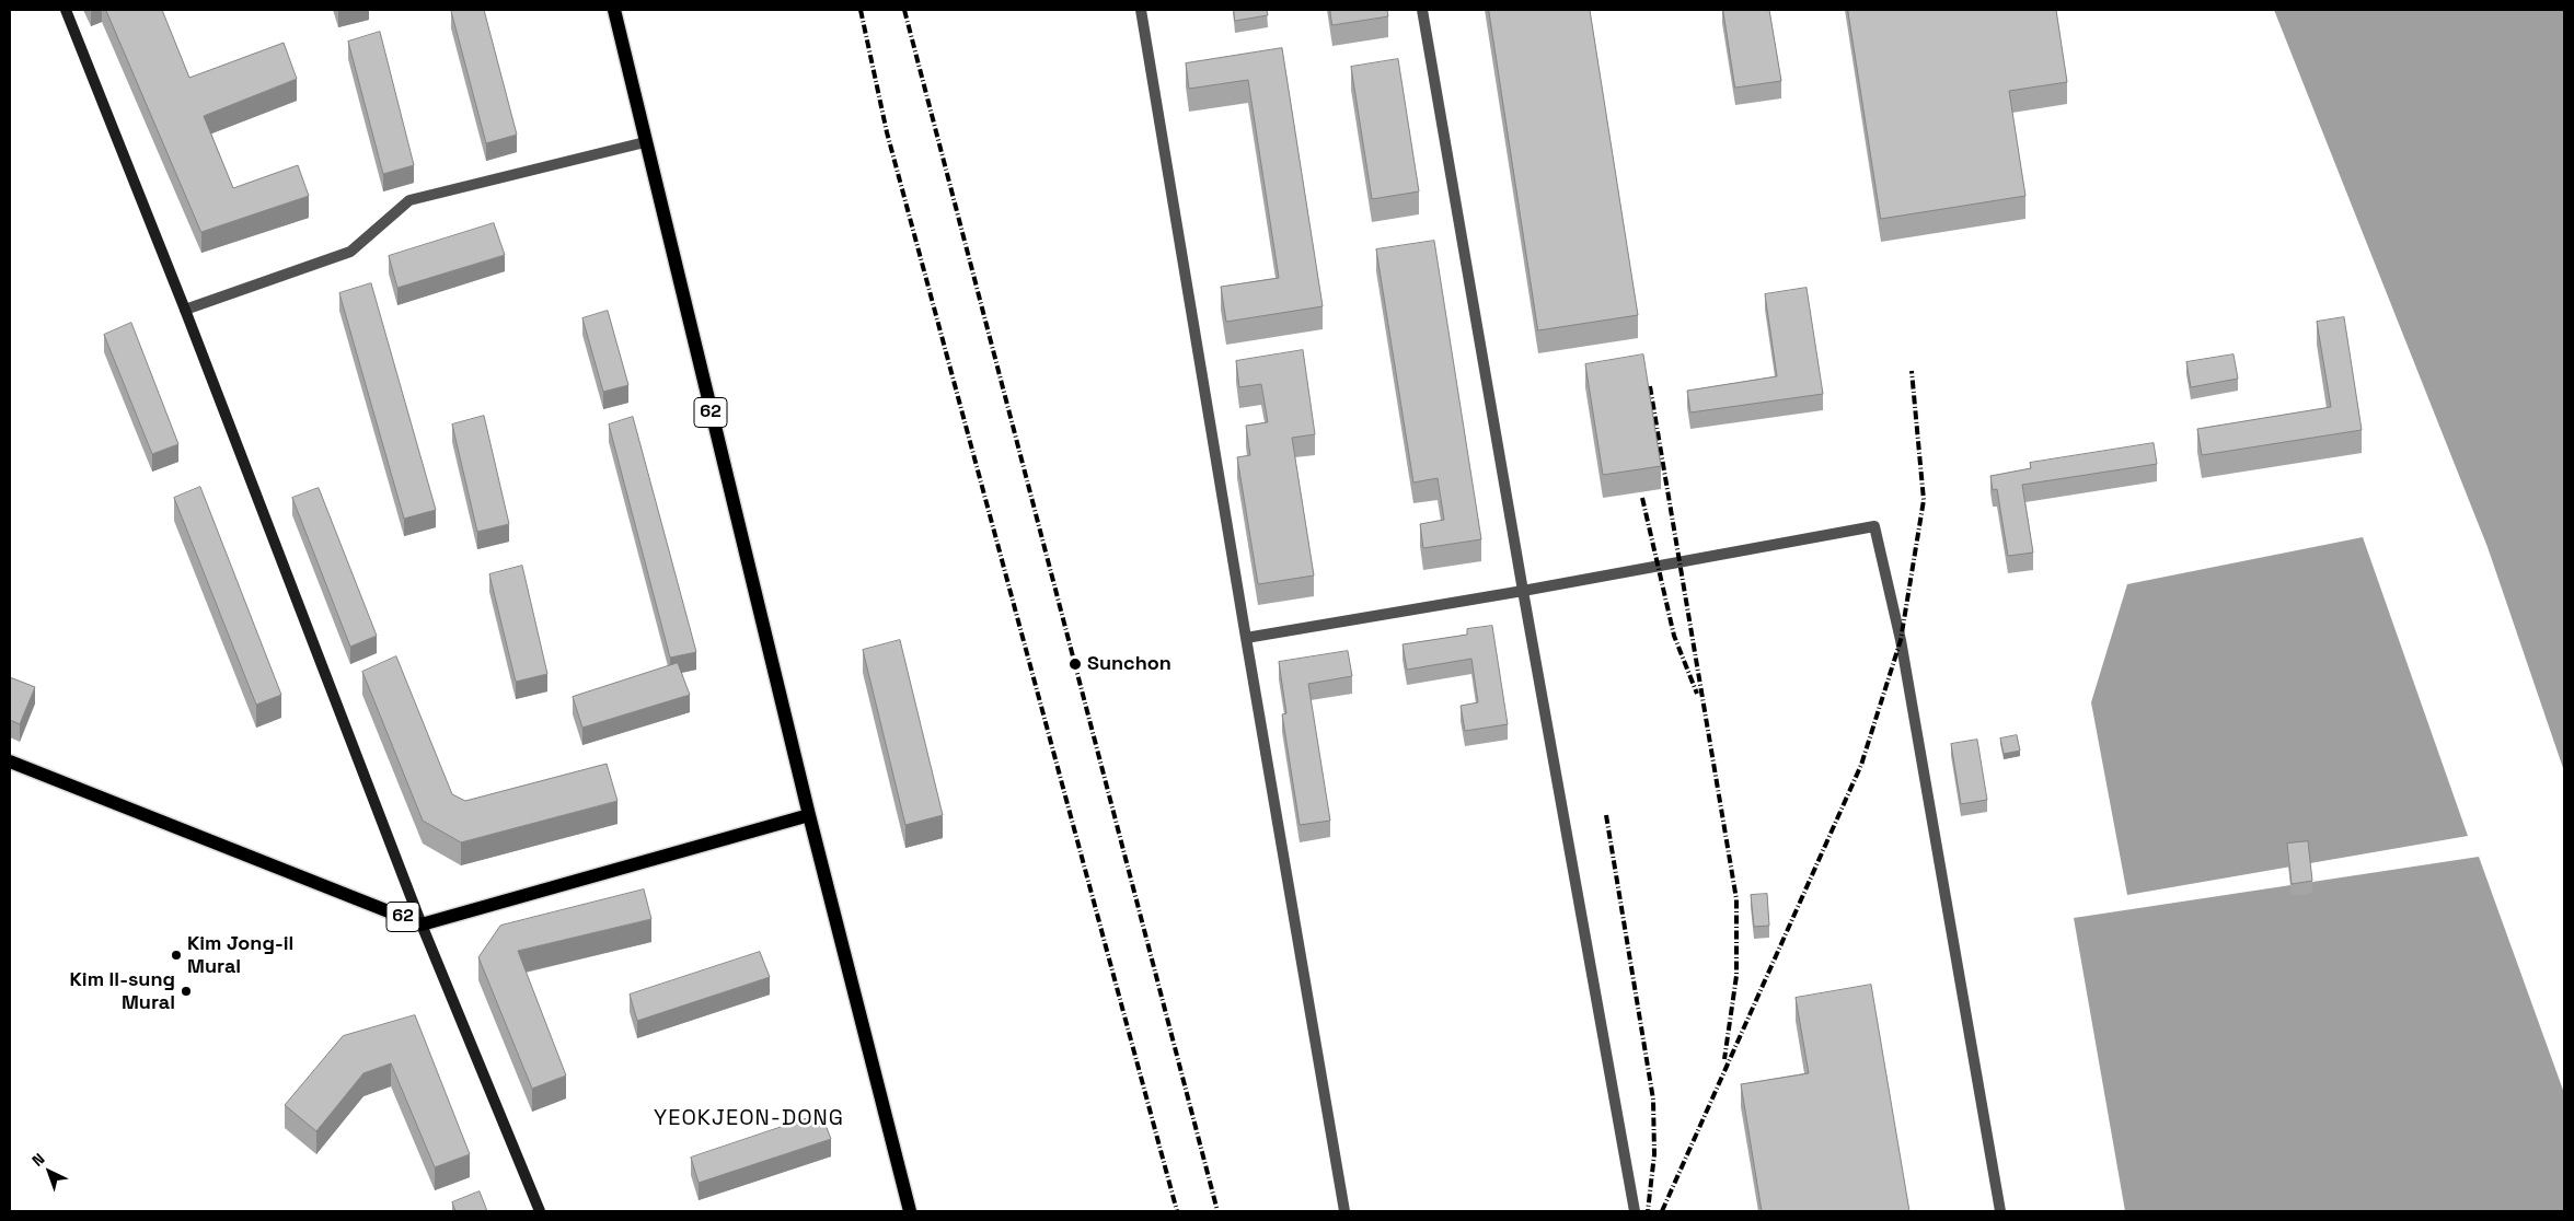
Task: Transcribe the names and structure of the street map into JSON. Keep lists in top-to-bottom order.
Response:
{
  "streets": {
    "main road": ["62"]
  },
  "districts": ["YEOKJEON-DONG"],
  "places": ["Sunchon", "Kim Jong-il Mural", "Kim Il-sung Mural"],
  "north": "top left"
}
